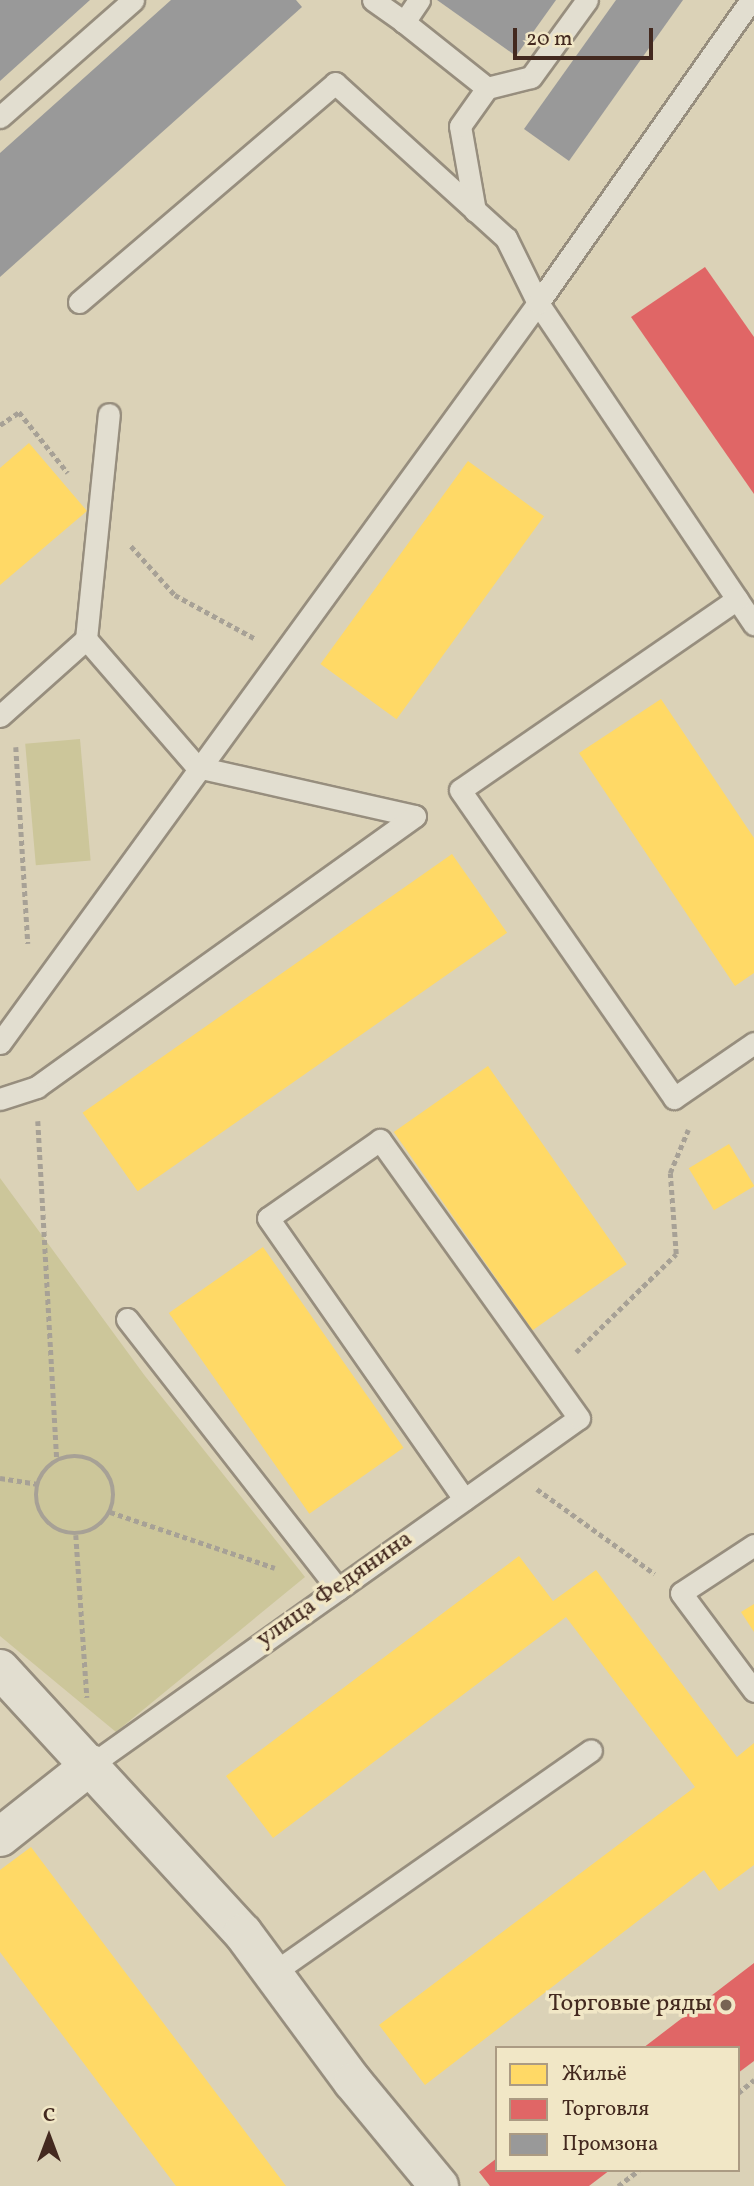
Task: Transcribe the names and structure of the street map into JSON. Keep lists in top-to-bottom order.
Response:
{
  "streets": {
    "street": ["улица Федянина"]
  },
  "places": ["Торговые ряды"],
  "legend": ["Жильё", "Торговля", "Промзона"],
  "scale_bar": "20 m",
  "north": "top"
}
